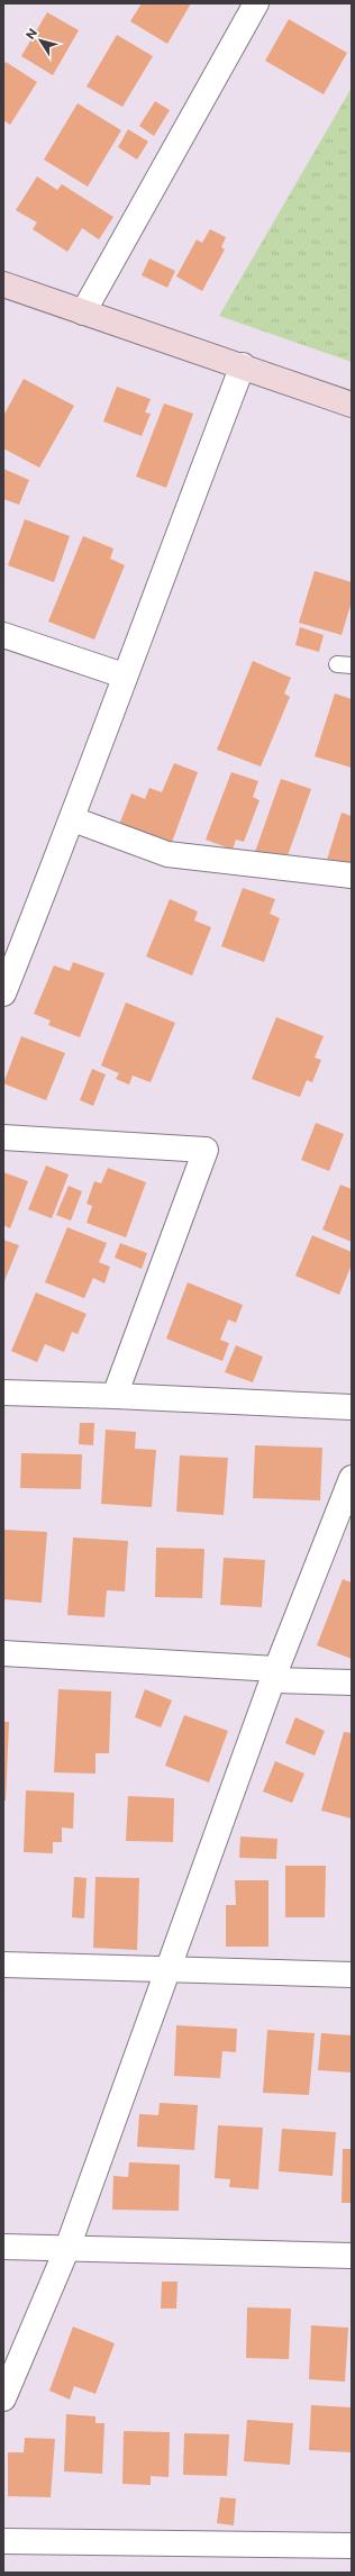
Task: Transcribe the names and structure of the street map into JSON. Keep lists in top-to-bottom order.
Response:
{
  "north": "top left"
}
